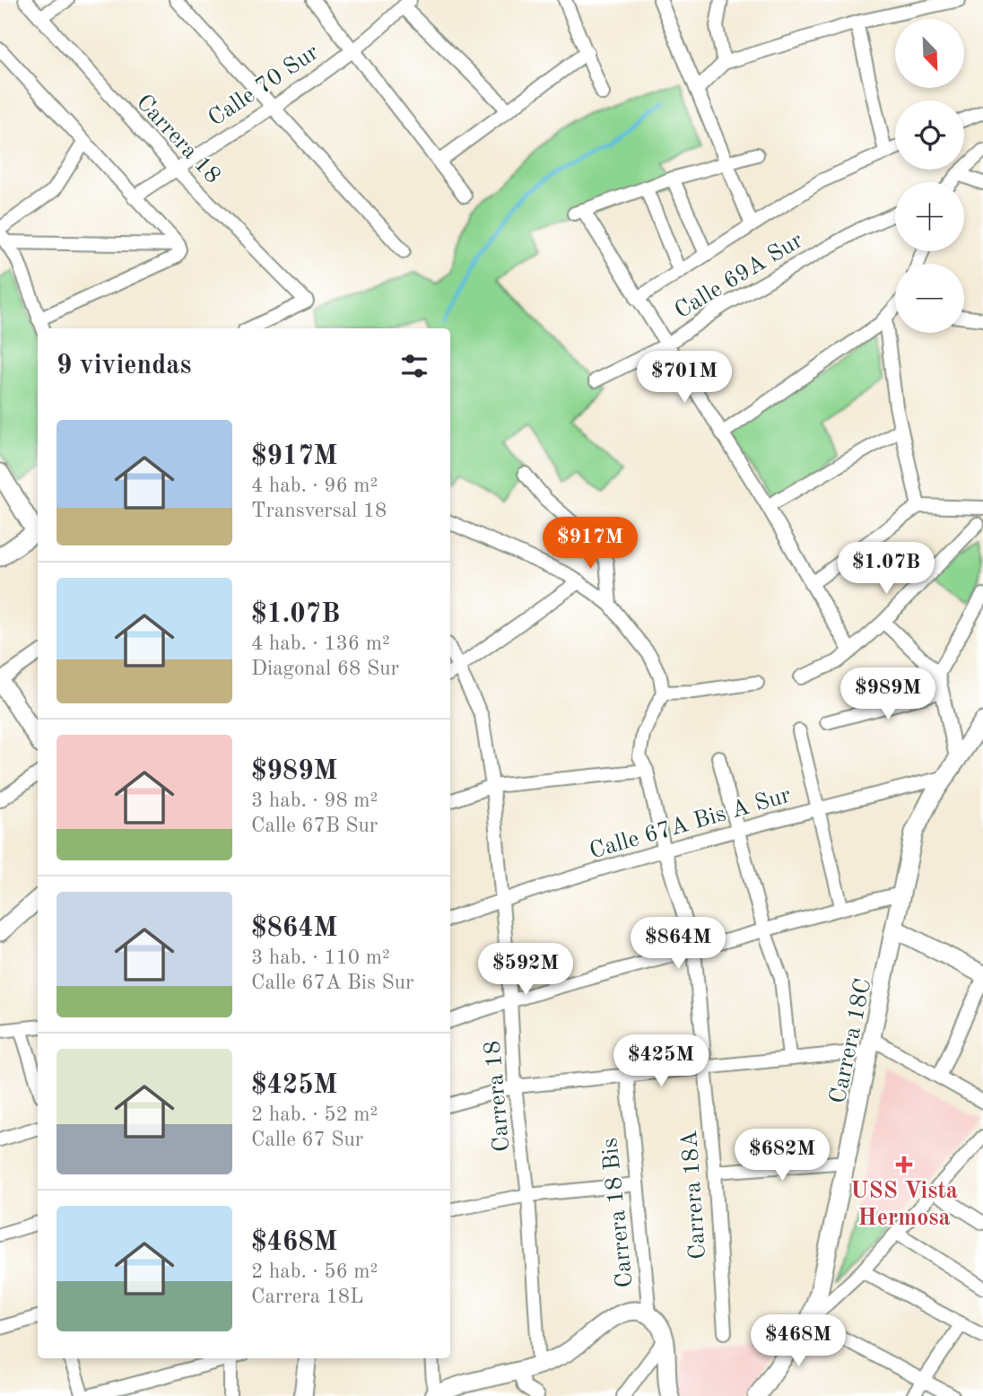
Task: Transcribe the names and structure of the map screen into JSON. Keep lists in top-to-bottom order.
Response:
{
  "streets": {
    "street": [
      "Calle 70 Sur",
      "Carrera 18",
      "Calle 69A Sur",
      "Calle 67A Bis A Sur",
      "Carrera 18C",
      "Carrera 18A",
      "Carrera 18 Bis"
    ]
  },
  "crossings": [
    ["Calle 70 Sur", "Carrera 18"],
    ["Carrera 18", "Calle 67A Bis A Sur"],
    ["Calle 67A Bis A Sur", "Carrera 18C"],
    ["Calle 67A Bis A Sur", "Carrera 18A"]
  ],
  "places": {
    "health": ["USS Vista Hermosa"]
  },
  "north": "bottom right",
  "page": {
    "map_buttons": ["+", "−"],
    "heading": "9 viviendas",
    "price": [
      "$701M",
      "$917M",
      "$1.07B",
      "$989M",
      "$864M",
      "$592M",
      "$425M",
      "$682M",
      "$468M"
    ],
    "list": [
      {
        "name": "$917M",
        "note": "4 hab. · 96 m² · Transversal 18"
      },
      {
        "name": "$1.07B",
        "note": "4 hab. · 136 m² · Diagonal 68 Sur"
      },
      {
        "name": "$989M",
        "note": "3 hab. · 98 m² · Calle 67B Sur"
      },
      {
        "name": "$864M",
        "note": "3 hab. · 110 m² · Calle 67A Bis Sur"
      },
      {
        "name": "$425M",
        "note": "2 hab. · 52 m² · Calle 67 Sur"
      },
      {
        "name": "$468M",
        "note": "2 hab. · 56 m² · Carrera 18L"
      }
    ]
  }
}
